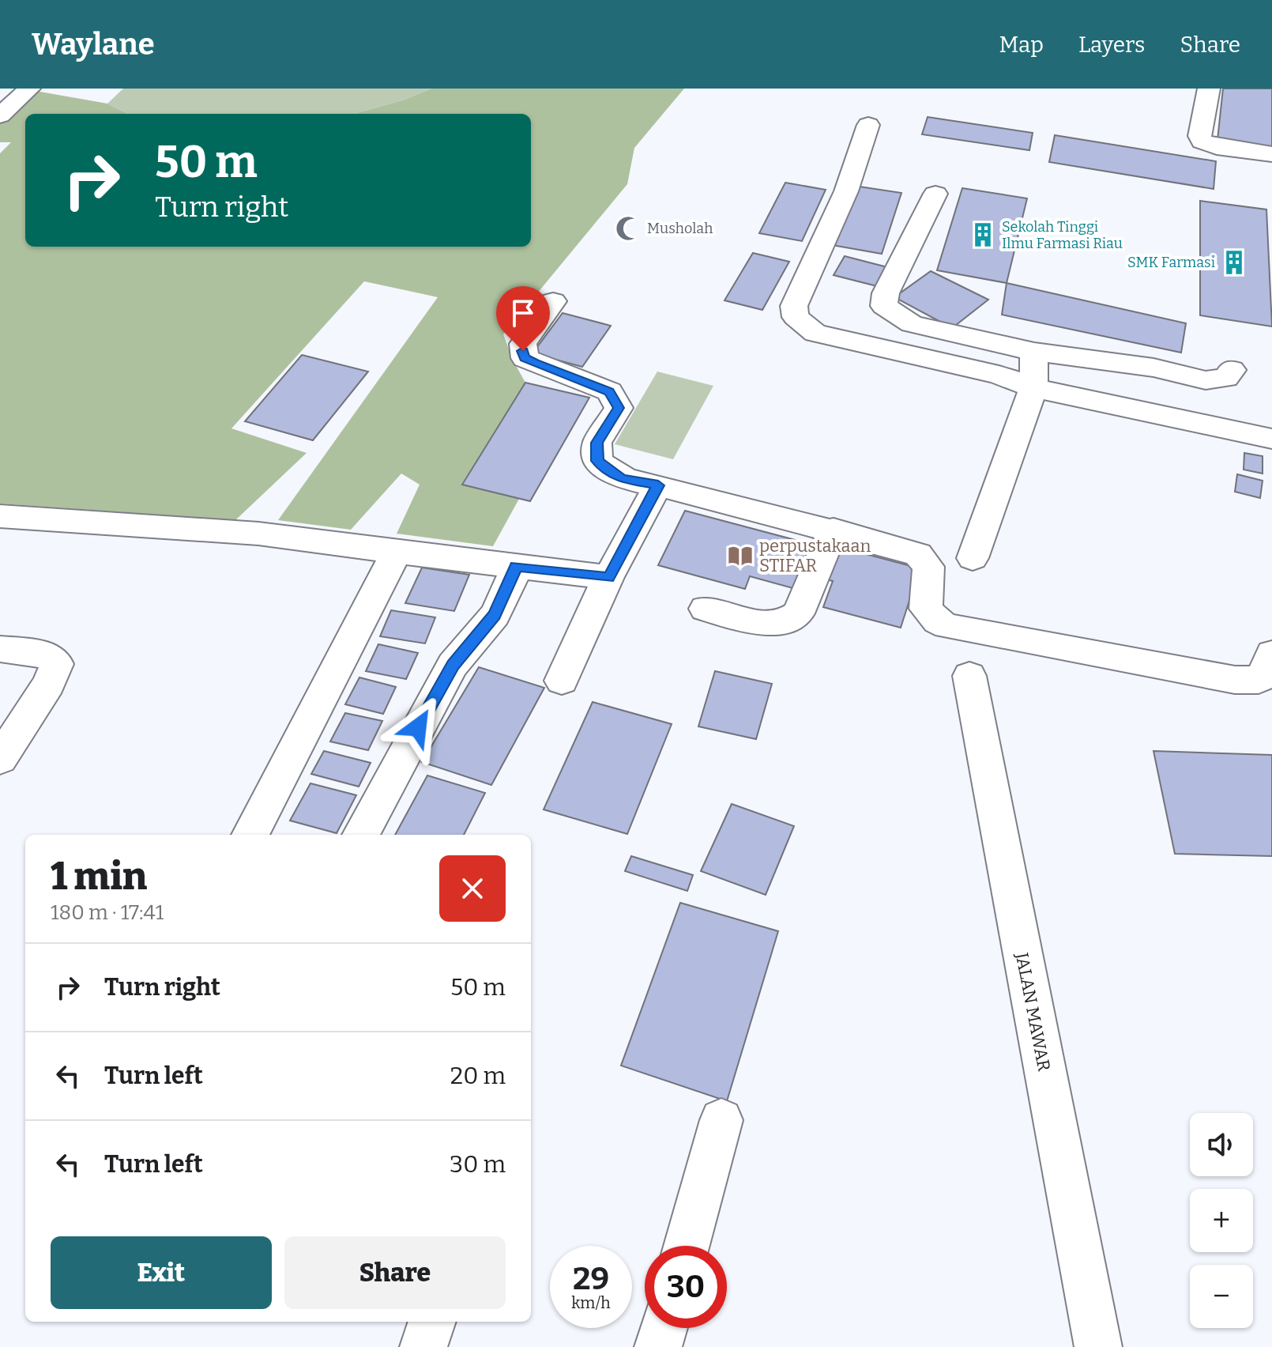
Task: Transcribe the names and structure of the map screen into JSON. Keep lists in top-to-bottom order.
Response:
{
  "streets": {
    "street": ["JALAN MAWAR"]
  },
  "places": {
    "mosque": ["Musholah"],
    "building": ["Sekolah Tinggi Ilmu Farmasi Riau", "SMK Farmasi"],
    "library": ["perpustakaan STIFAR"]
  },
  "page": {
    "header": "Waylane",
    "nav": ["Map", "Layers", "Share"],
    "turn": ["50 m", "Turn right"],
    "heading": ["1 min", "180 m · 17:41"],
    "list": [
      {
        "name": "Turn right",
        "value": "50 m"
      },
      {
        "name": "Turn left",
        "value": "20 m"
      },
      {
        "name": "Turn left",
        "value": "30 m"
      }
    ],
    "map_buttons": ["+", "−"],
    "buttons": ["Exit", "Share"],
    "speed": "29 km/h",
    "limit": "30"
  }
}
